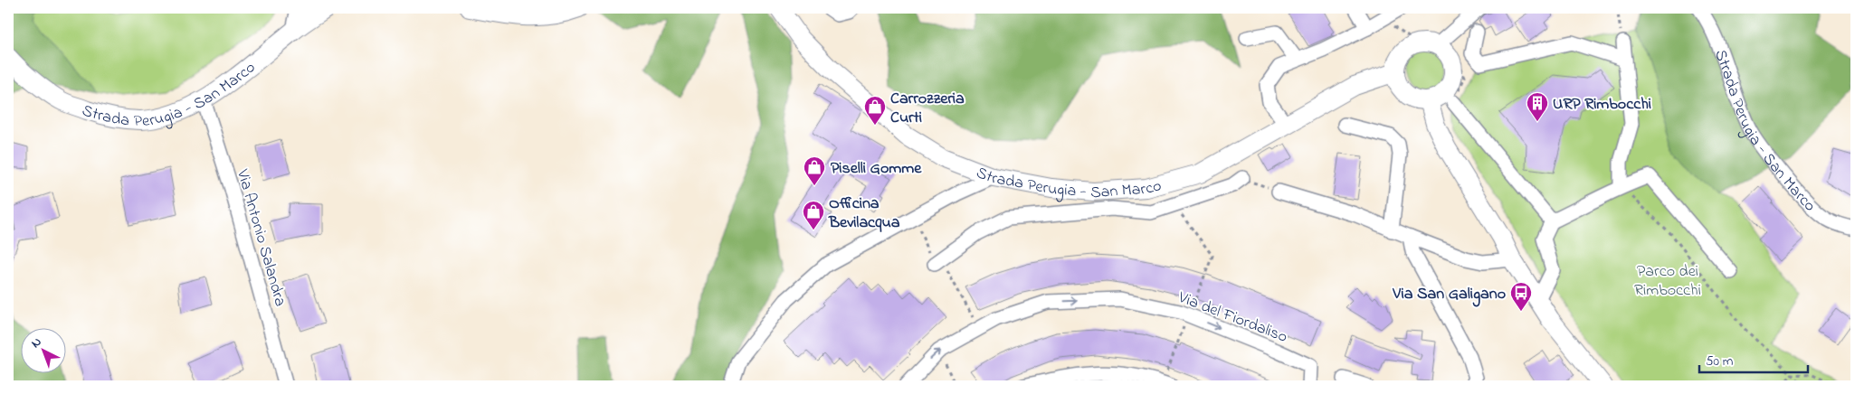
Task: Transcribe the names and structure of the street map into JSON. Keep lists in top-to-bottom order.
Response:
{
  "streets": {
    "main road": ["Strada Perugia - San Marco"],
    "street": ["Via Antonio Salandra", "Via del Fiordaliso"]
  },
  "crossings": [
    ["Strada Perugia - San Marco", "Via Antonio Salandra"]
  ],
  "parks": ["Parco dei Rimbocchi"],
  "places": {
    "building": ["URP Rimbocchi"],
    "shop": ["Carrozzeria Curti", "Piselli Gomme", "Officina Bevilacqua"],
    "bus stop": ["Via San Galigano"]
  },
  "scale_bar": "50 m",
  "north": "top left"
}
